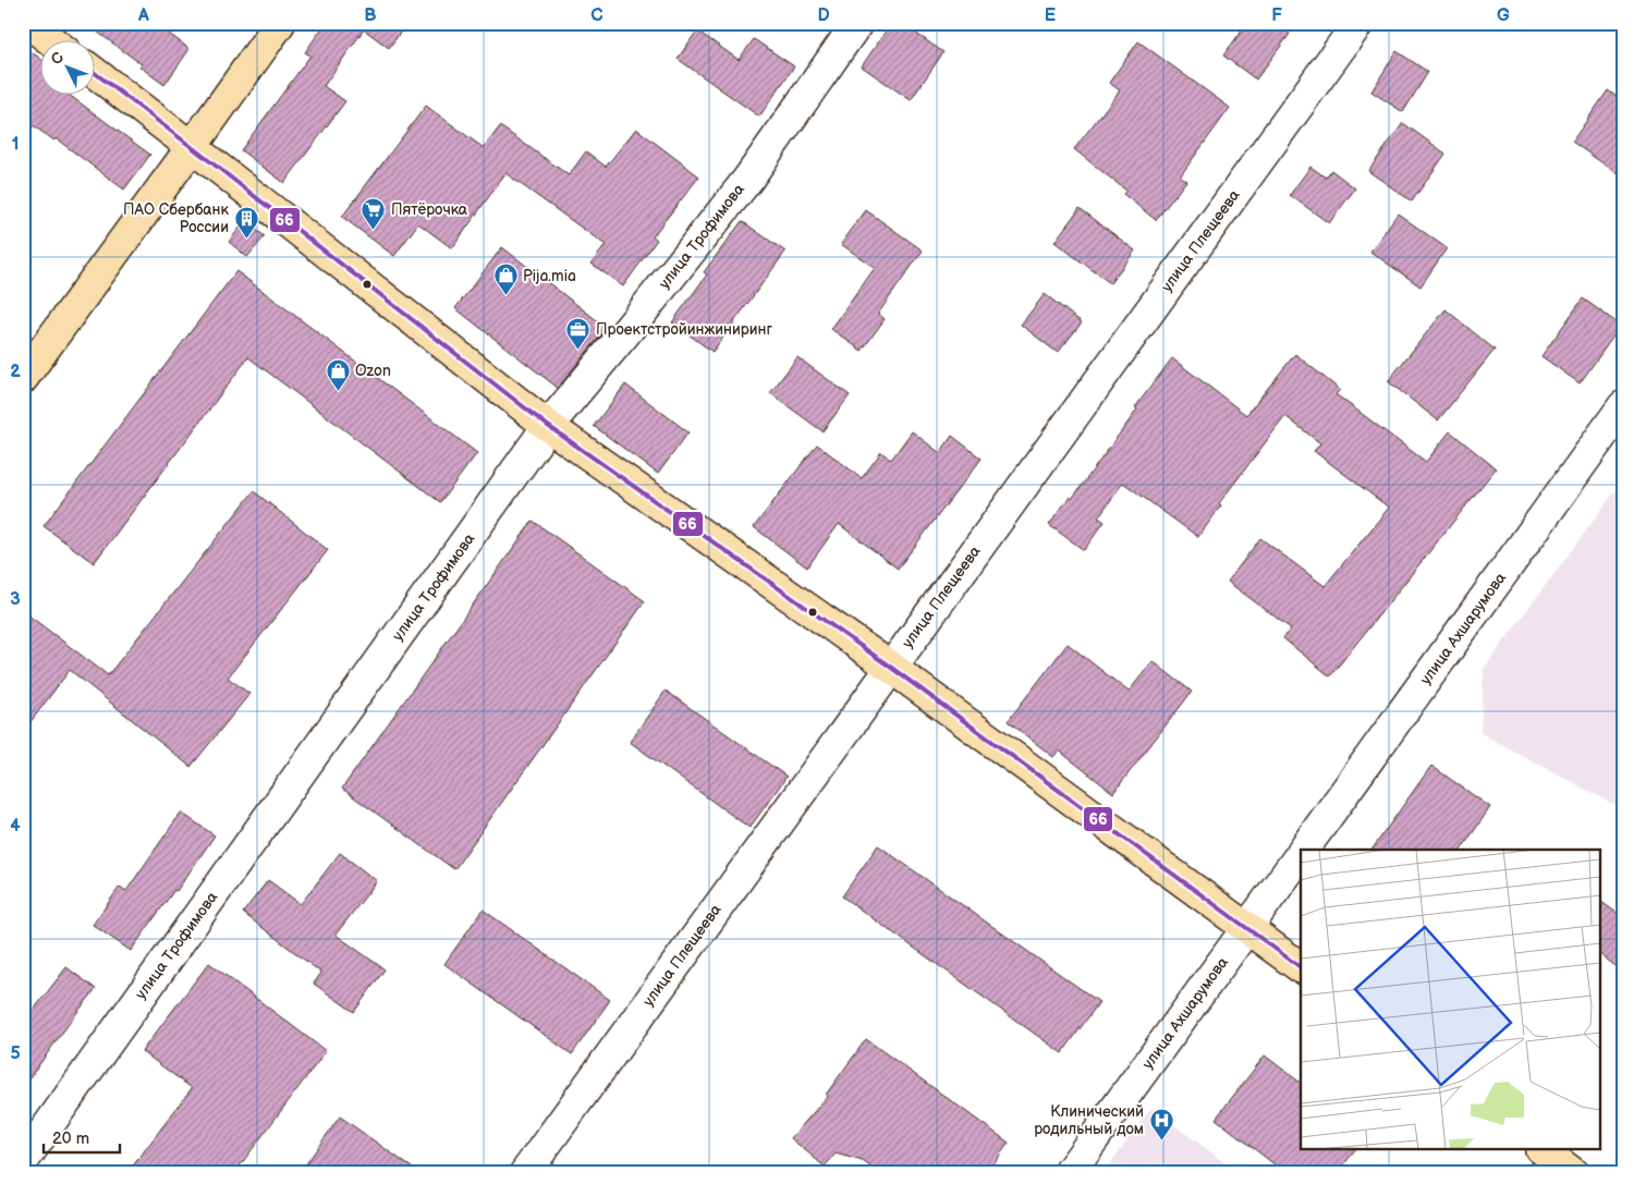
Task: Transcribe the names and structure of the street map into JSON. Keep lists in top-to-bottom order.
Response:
{
  "streets": {
    "street": ["улица Трофимова", "улица Плещеева", "улица Ахшарумова"]
  },
  "places": {
    "supermarket": ["Пятёрочка"],
    "building": ["ПАО Сбербанк России"],
    "shop": ["Pija.mia", "Ozon"],
    "office": ["Проектстройинжиниринг"],
    "hospital": ["Клинический родильный дом"]
  },
  "lines": ["transit line 66"],
  "scale_bar": "20 m",
  "north": "top left",
  "grid": {
    "columns": [
      "A",
      "B",
      "C",
      "D",
      "E",
      "F",
      "G"
    ],
    "rows": [
      "1",
      "2",
      "3",
      "4",
      "5"
    ]
  }
}
